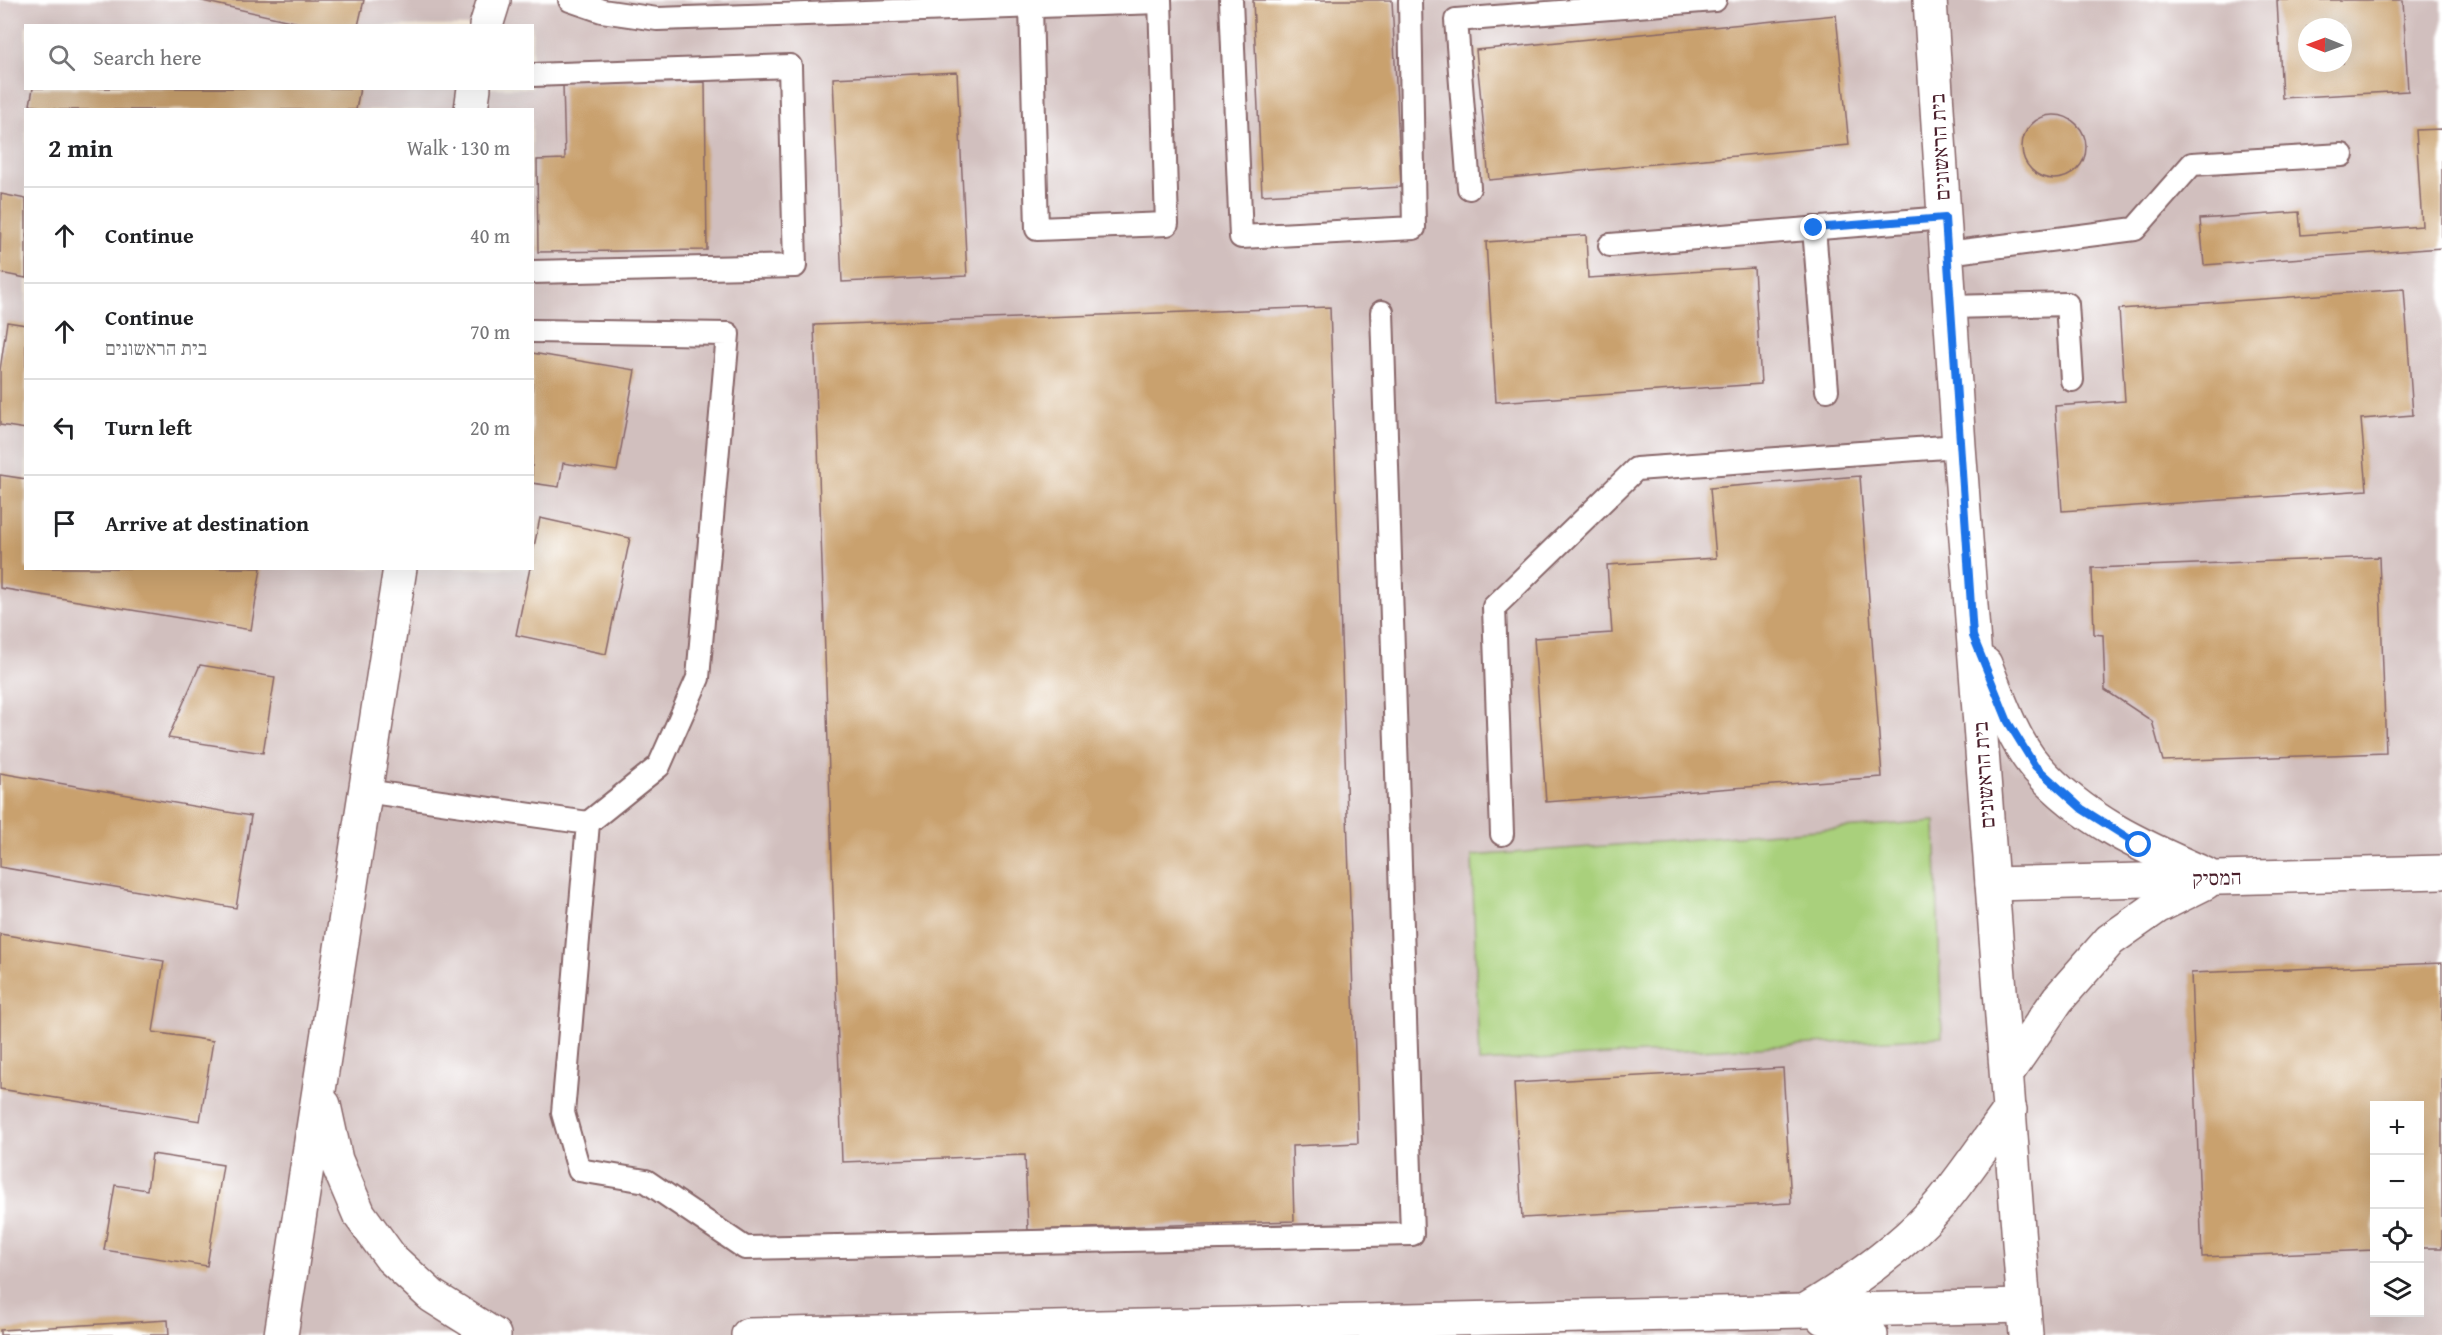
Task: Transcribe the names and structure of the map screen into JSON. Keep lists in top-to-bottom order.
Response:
{
  "streets": {
    "street": ["בית הראשונים", "המסיק"]
  },
  "crossings": [
    ["בית הראשונים", "המסיק"]
  ],
  "north": "left",
  "page": {
    "search": "Search here",
    "heading": ["2 min", "Walk · 130 m"],
    "list": [
      ["Continue", "40 m"],
      ["Continue", "בית הראשונים", "70 m"],
      ["Turn left", "20 m"],
      "Arrive at destination"
    ],
    "map_buttons": ["+", "−"]
  }
}
